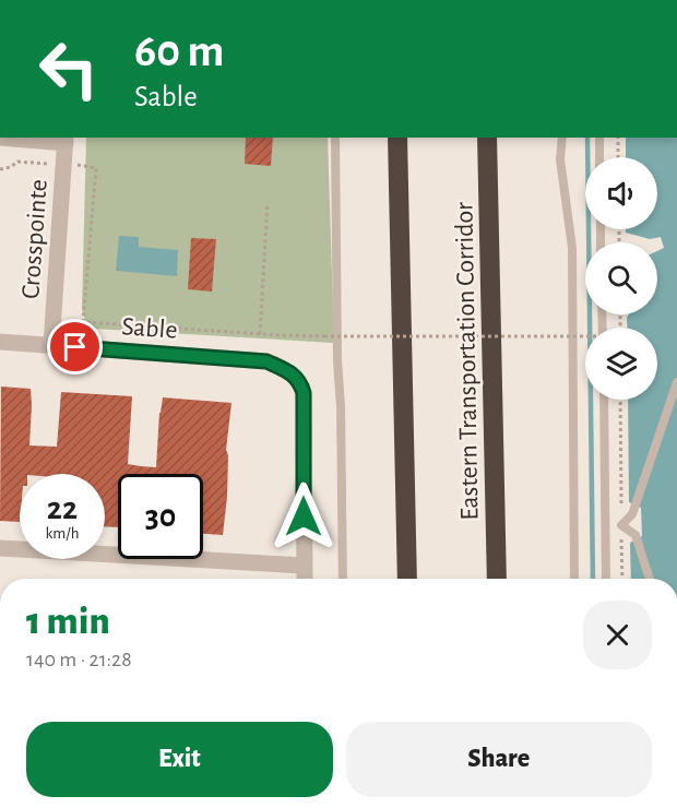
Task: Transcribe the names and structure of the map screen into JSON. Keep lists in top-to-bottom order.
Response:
{
  "streets": {
    "highway": ["Eastern Transportation Corridor"],
    "street": ["Crosspointe", "Sable"]
  },
  "crossings": [
    ["Crosspointe", "Sable"]
  ],
  "page": {
    "turn": ["60 m", "Sable"],
    "speed": "22 km/h",
    "limit": "30",
    "heading": ["1 min", "140 m · 21:28"],
    "buttons": ["Exit", "Share"]
  }
}
